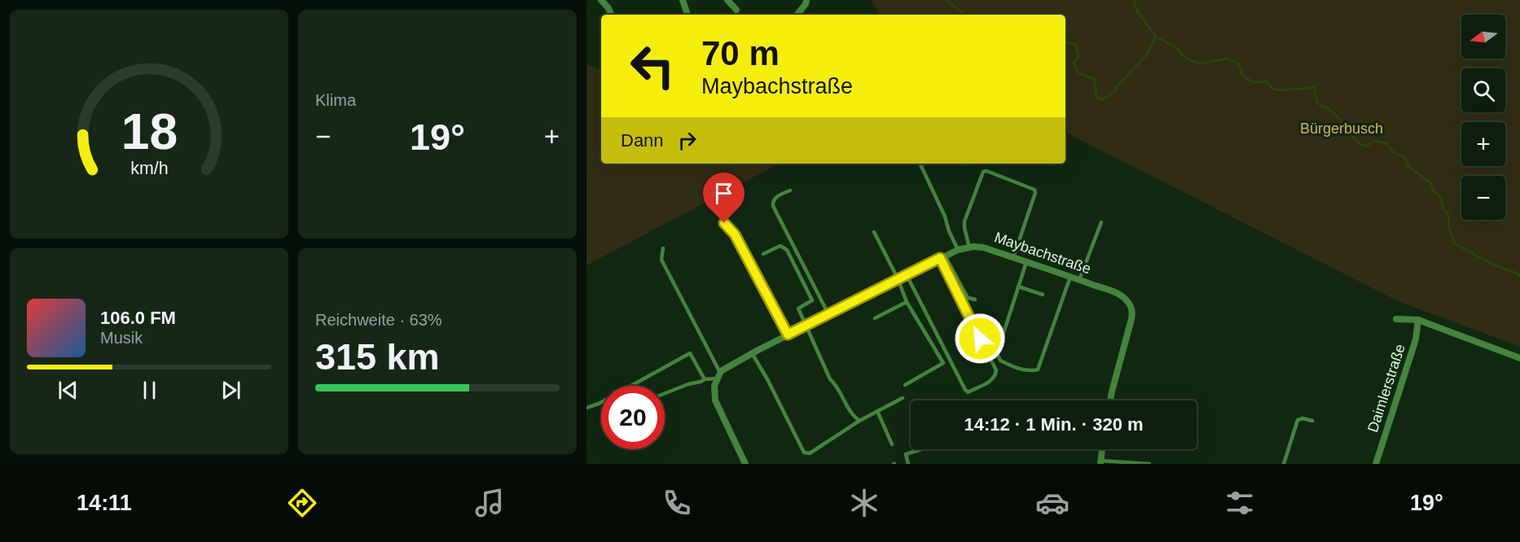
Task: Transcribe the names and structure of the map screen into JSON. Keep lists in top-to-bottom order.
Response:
{
  "streets": {
    "street": ["Maybachstraße", "Daimlerstraße"]
  },
  "parks": ["Bürgerbusch"],
  "north": "left",
  "page": {
    "tile": [
      "Klima",
      ["Reichweite · 63%", "315 km"]
    ],
    "map_buttons": ["+", "−"],
    "turn": ["70 m", "Maybachstraße"],
    "heat": ["−", "19°", "+"],
    "then": "Dann",
    "song": ["106.0 FM", "Musik"],
    "limit": "20",
    "trip": "14:12 · 1 Min. · 320 m",
    "tabs": ["14:11", "19°"],
    "gauge": ["18", "km/h"]
  }
}
